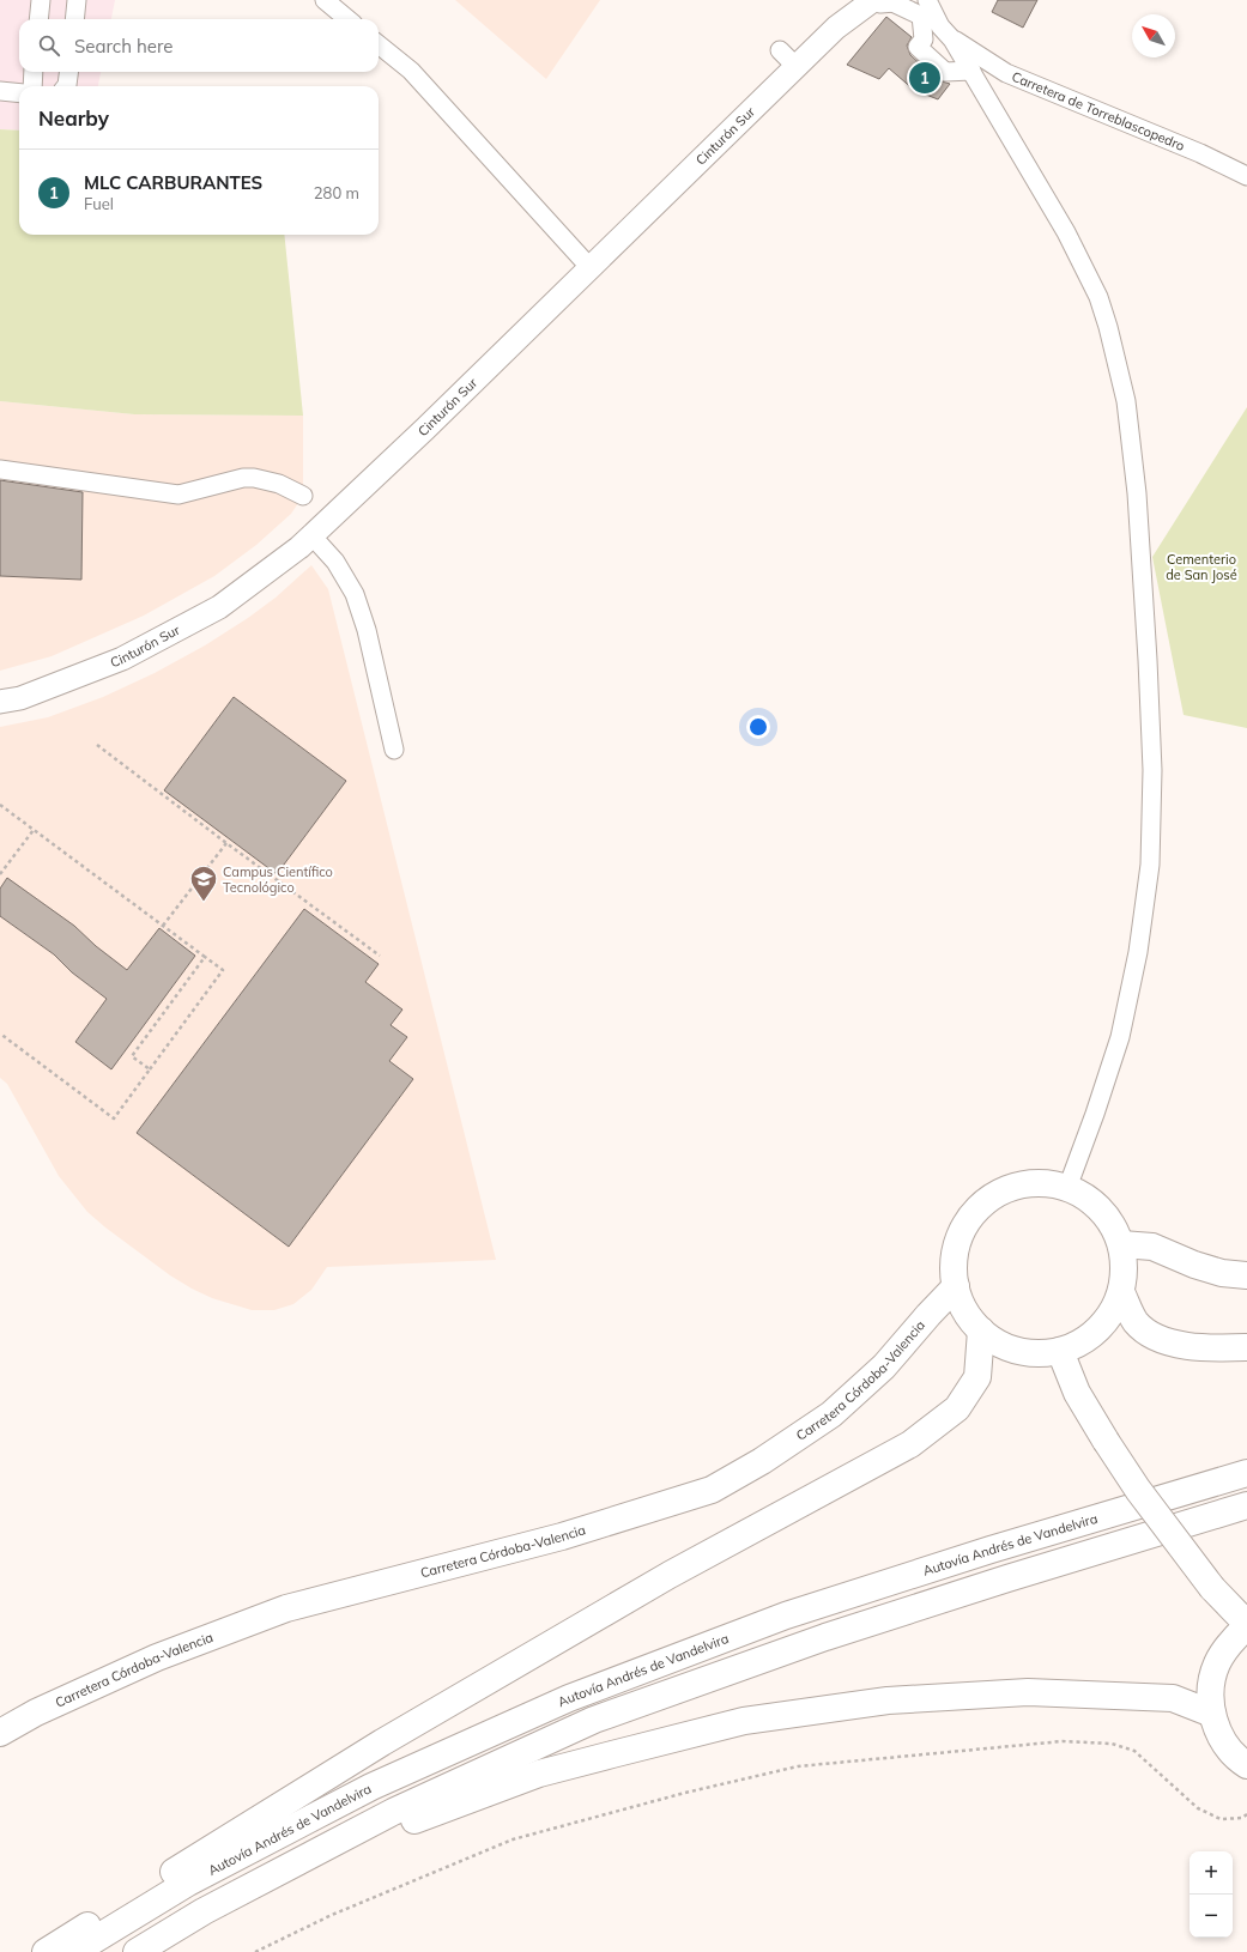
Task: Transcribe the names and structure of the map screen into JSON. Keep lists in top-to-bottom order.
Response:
{
  "streets": {
    "highway": ["Carretera Córdoba-Valencia", "Autovía Andrés de Vandelvira"],
    "main road": ["Cinturón Sur"],
    "street": ["Carretera de Torreblascopedro"]
  },
  "crossings": [
    ["Carretera de Torreblascopedro", "Cinturón Sur"]
  ],
  "parks": ["Cementerio de San José"],
  "places": {
    "school or university": ["Campus Científico Tecnológico"]
  },
  "north": "top left",
  "page": {
    "search": "Search here",
    "pins": "1",
    "heading": "Nearby",
    "list": [
      {
        "mark": "1",
        "name": "MLC CARBURANTES",
        "note": "Fuel",
        "value": "280 m"
      }
    ],
    "map_buttons": ["+", "−"]
  }
}
